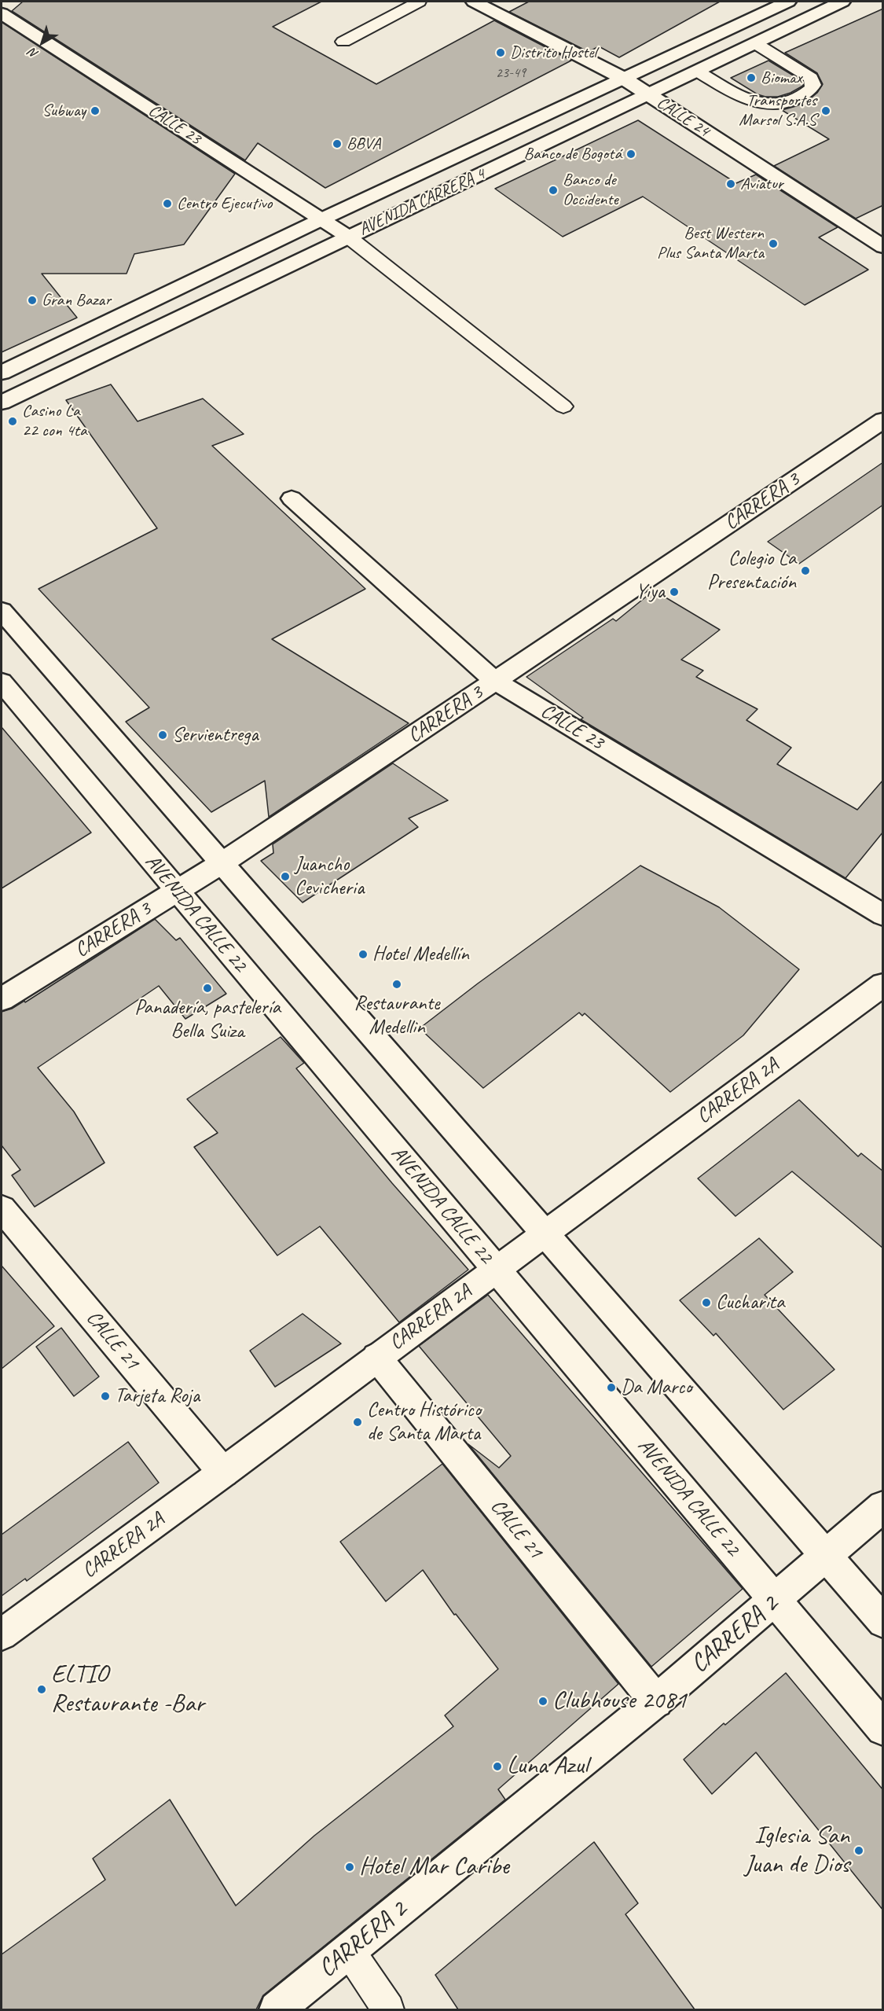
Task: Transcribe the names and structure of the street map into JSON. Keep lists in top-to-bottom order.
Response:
{
  "streets": {
    "street": [
      "CALLE 24",
      "CALLE 23",
      "AVENIDA CARRERA 4",
      "CARRERA 3",
      "AVENIDA CALLE 22",
      "CARRERA 2A",
      "CALLE 21",
      "CARRERA 2"
    ]
  },
  "crossings": [
    ["CALLE 24", "AVENIDA CARRERA 4"],
    ["CALLE 23", "AVENIDA CARRERA 4"],
    ["CALLE 23", "CARRERA 3"],
    ["CARRERA 3", "AVENIDA CALLE 22"],
    ["AVENIDA CALLE 22", "CARRERA 2A"],
    ["AVENIDA CALLE 22", "CARRERA 2"],
    ["CARRERA 2A", "CALLE 21"],
    ["CALLE 21", "CARRERA 2"]
  ],
  "places": [
    "Distrito Hostel",
    "Biomax",
    "Subway",
    "Transportes Marsol S.A.S",
    "BBVA",
    "Banco de Bogotá",
    "Aviatur",
    "Banco de Occidente",
    "Centro Ejecutivo",
    "Best Western Plus Santa Marta",
    "Gran Bazar",
    "Casino La 22 con 4ta",
    "Colegio La Presentación",
    "Yiya",
    "Servientrega",
    "Juancho Cevicheria",
    "Hotel Medellín",
    "Restaurante Medellin",
    "Panadería, pastelería Bella Suiza",
    "Cucharita",
    "Da Marco",
    "Tarjeta Roja",
    "Centro Histórico de Santa Marta",
    "ELTIO Restaurante -Bar",
    "Clubhouse 2081",
    "Luna Azul",
    "Iglesia San Juan de Dios",
    "Hotel Mar Caribe"
  ],
  "house_numbers": ["23-49"],
  "north": "bottom left"
}
